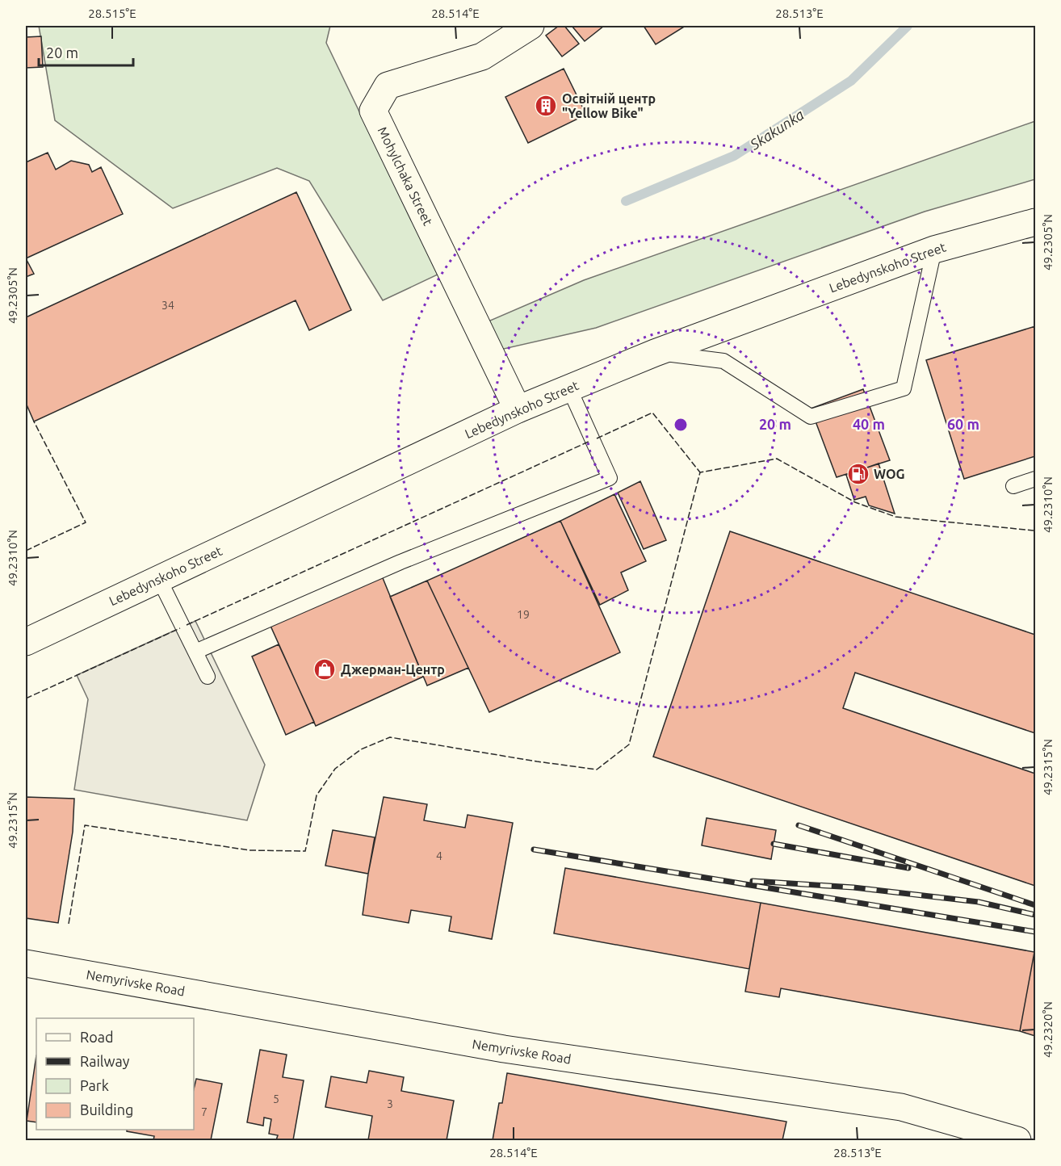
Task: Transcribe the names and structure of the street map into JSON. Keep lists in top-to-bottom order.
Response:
{
  "streets": {
    "street": ["Mohylchaka Street", "Lebedynskoho Street", "Nemyrivske Road"]
  },
  "crossings": [
    ["Mohylchaka Street", "Lebedynskoho Street"]
  ],
  "water": ["Skakunka"],
  "places": {
    "building": ["Освітній центр \"Yellow Bike\""],
    "fuel station": ["WOG"],
    "shop": ["Джерман-Центр"]
  },
  "house_numbers": [
    "34",
    "19",
    "4",
    "5",
    "3",
    "7"
  ],
  "legend": [
    "Road",
    "Railway",
    "Park",
    "Building"
  ],
  "scale_bar": "20 m",
  "coordinates": [
    "28.515°E",
    "28.514°E",
    "28.513°E",
    "49.2305°N",
    "49.2310°N",
    "49.2315°N",
    "49.2320°N"
  ],
  "rings": ["20 m", "40 m", "60 m"]
}
